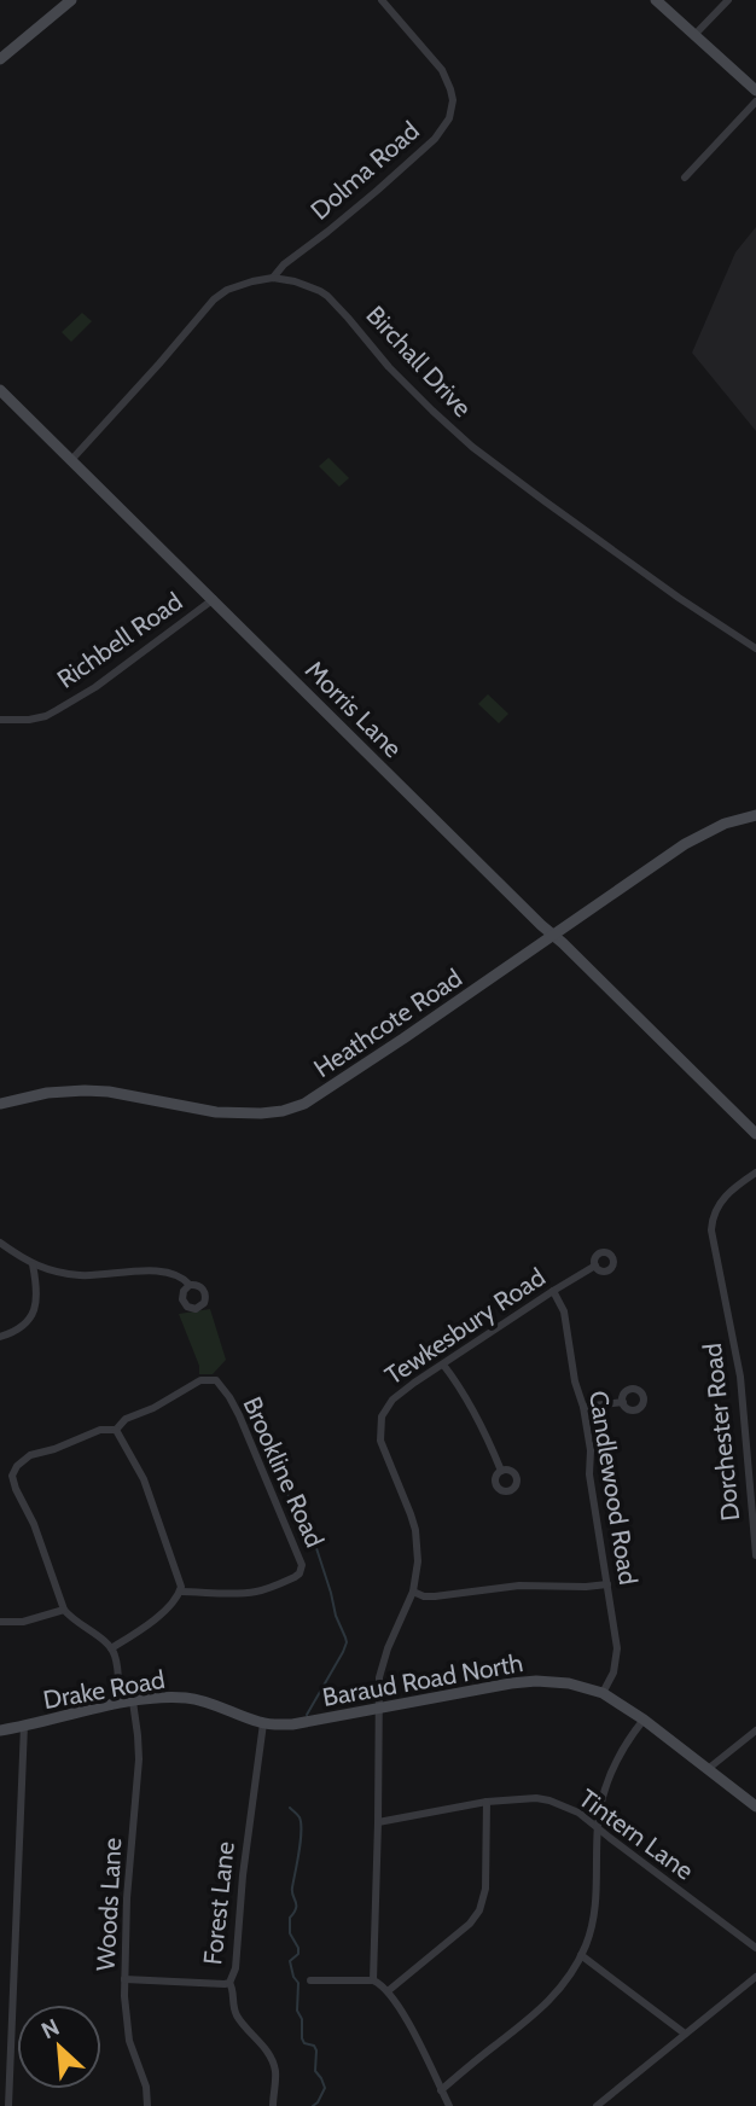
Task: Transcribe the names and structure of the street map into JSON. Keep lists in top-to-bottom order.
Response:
{
  "streets": {
    "street": [
      "Dolma Road",
      "Birchall Drive",
      "Richbell Road",
      "Morris Lane",
      "Heathcote Road",
      "Tewkesbury Road",
      "Dorchester Road",
      "Brookline Road",
      "Candlewood Road",
      "Baraud Road North",
      "Drake Road",
      "Tintern Lane",
      "Forest Lane",
      "Woods Lane"
    ]
  },
  "crossings": [
    ["Dolma Road", "Birchall Drive"],
    ["Richbell Road", "Morris Lane"],
    ["Morris Lane", "Heathcote Road"],
    ["Tewkesbury Road", "Candlewood Road"],
    ["Tewkesbury Road", "Baraud Road North"],
    ["Tewkesbury Road", "Tintern Lane"],
    ["Candlewood Road", "Baraud Road North"],
    ["Baraud Road North", "Drake Road"],
    ["Drake Road", "Forest Lane"],
    ["Drake Road", "Woods Lane"],
    ["Forest Lane", "Woods Lane"]
  ],
  "north": "top left"
}
